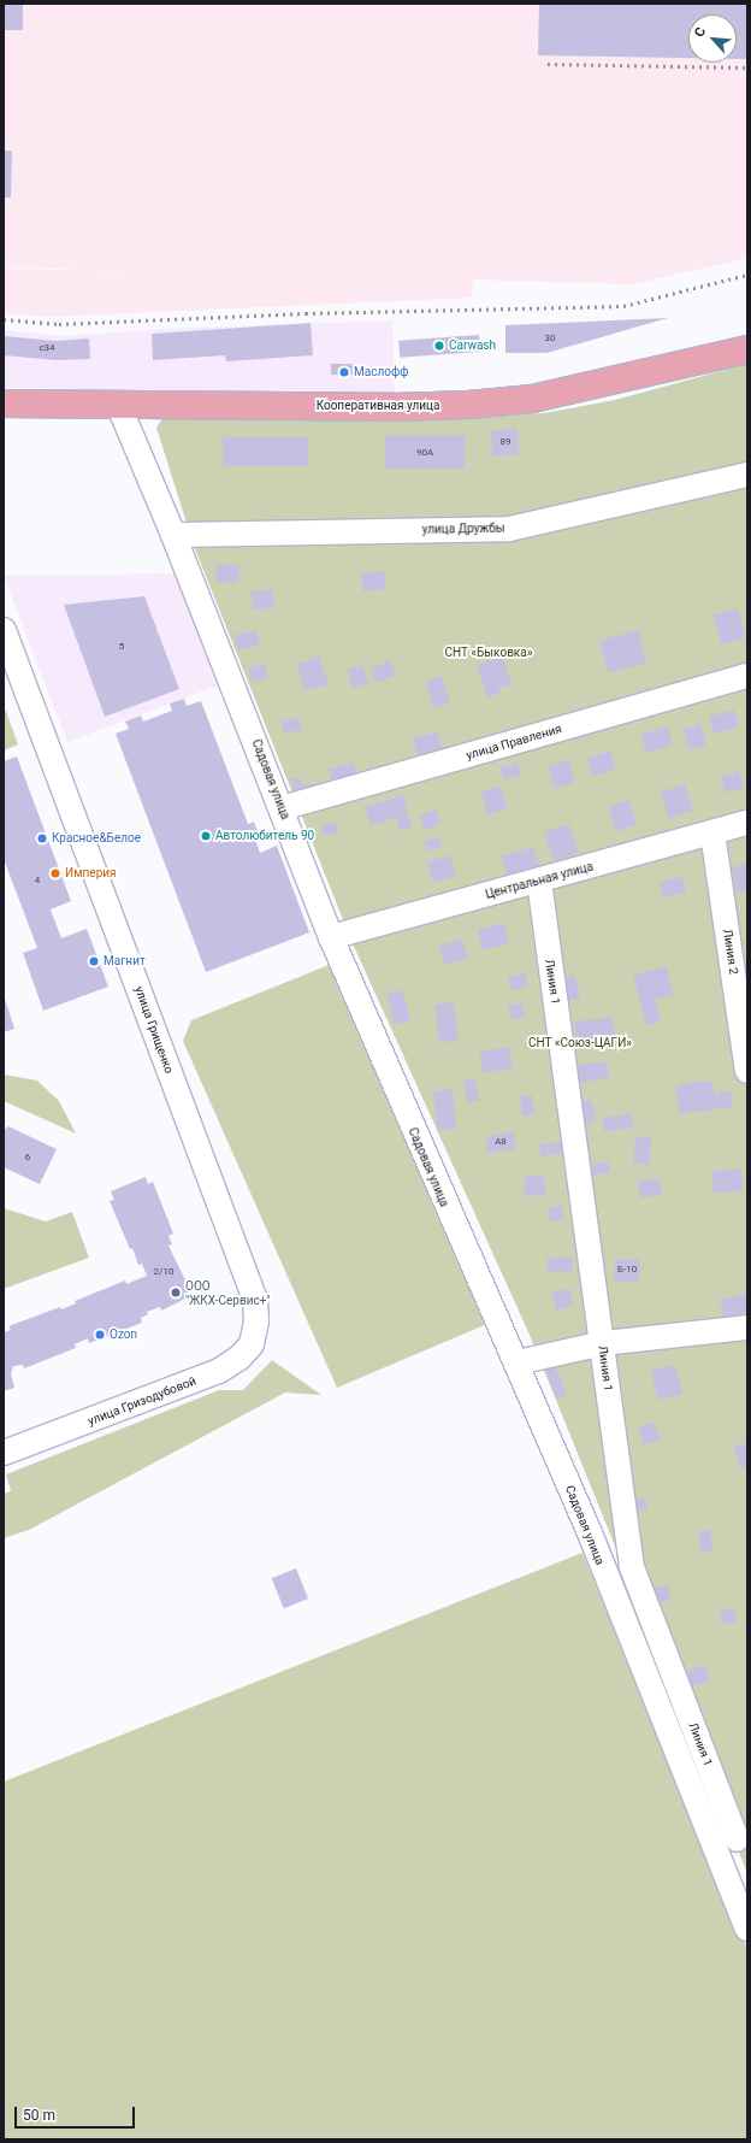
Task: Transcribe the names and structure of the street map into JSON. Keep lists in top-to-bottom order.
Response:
{
  "streets": {
    "main road": ["Кооперативная улица"],
    "street": [
      "улица Дружбы",
      "улица Правления",
      "Садовая улица",
      "Центральная улица",
      "Линия 2",
      "Линия 1",
      "улица Грищенко",
      "улица Гризодубовой"
    ]
  },
  "crossings": [
    ["Кооперативная улица", "Садовая улица"],
    ["улица Дружбы", "Садовая улица"],
    ["улица Правления", "Садовая улица"],
    ["Садовая улица", "Центральная улица"],
    ["Центральная улица", "Линия 2"],
    ["Центральная улица", "Линия 1"],
    ["улица Грищенко", "улица Гризодубовой"]
  ],
  "parks": ["СНТ «Быковка»", "СНТ «Союз-ЦАГИ»"],
  "places": [
    "Carwash",
    "Маслофф",
    "Автолюбитель 90",
    "Красное&Белое",
    "Империя",
    "Магнит",
    "ООО \"ЖКХ-Сервис+\"",
    "Ozon"
  ],
  "house_numbers": [
    "30",
    "с34",
    "89",
    "90А",
    "5",
    "4",
    "А8",
    "6",
    "Б-10",
    "2/10"
  ],
  "scale_bar": "50 m",
  "north": "top left"
}
